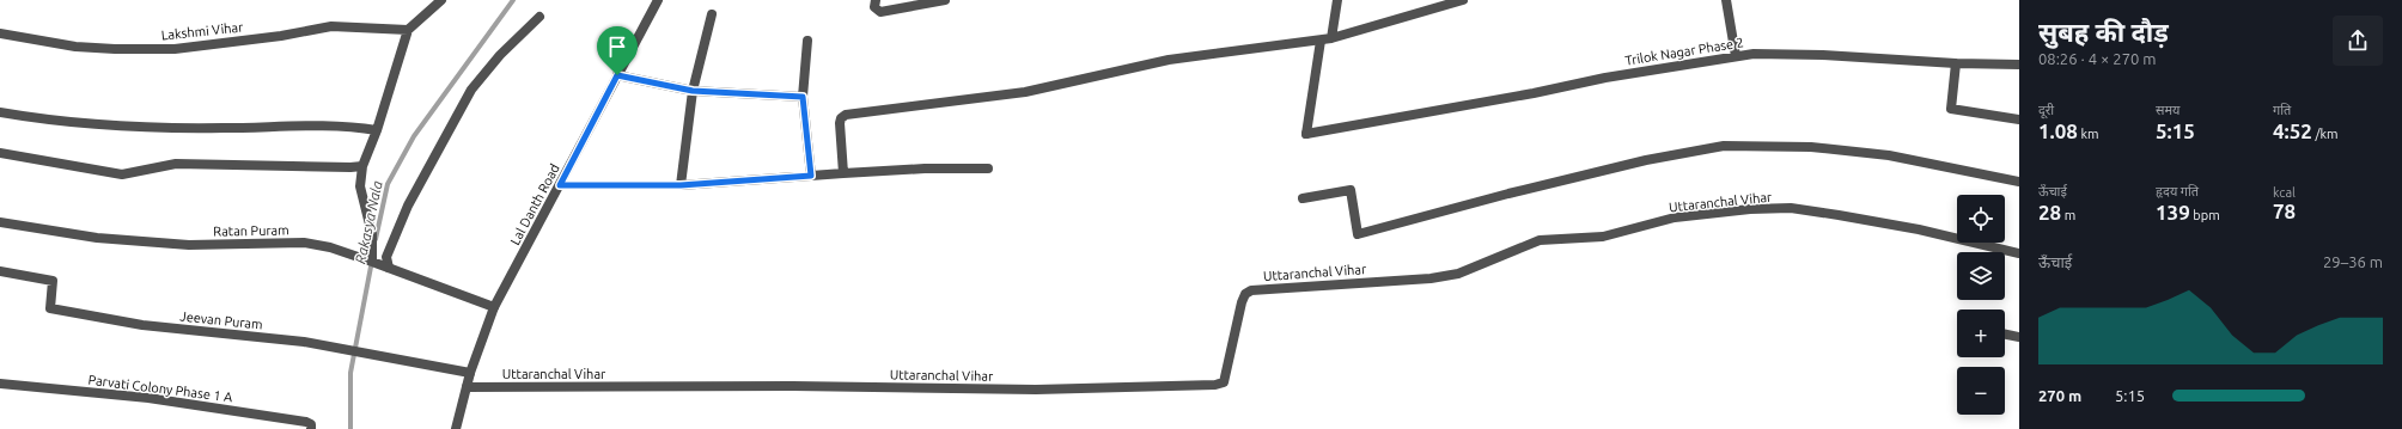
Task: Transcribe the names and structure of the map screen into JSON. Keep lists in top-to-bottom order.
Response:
{
  "streets": {
    "street": [
      "Lakshmi Vihar",
      "Trilok Nagar Phase 2",
      "Uttaranchal Vihar",
      "Lal Danth Road",
      "Ratan Puram",
      "Jeevan Puram",
      "Parvati Colony Phase 1 A"
    ]
  },
  "crossings": [
    ["Uttaranchal Vihar", "Lal Danth Road"],
    ["Lal Danth Road", "Ratan Puram"],
    ["Lal Danth Road", "Jeevan Puram"]
  ],
  "water": ["Rakasya Nala"],
  "page": {
    "heading": ["सुबह की दौड़", "08:26 · 4 × 270 m"],
    "stats": [
      ["दूरी", "1.08 km"],
      ["समय", "5:15"],
      ["गति", "4:52 /km"],
      ["ऊँचाई", "28 m"],
      ["हृदय गति", "139 bpm"],
      ["kcal", "78"]
    ],
    "map_buttons": ["+", "−"],
    "chart": ["ऊँचाई", "29–36 m"],
    "list": [
      {
        "name": "270 m",
        "note": "5:15"
      }
    ]
  }
}
